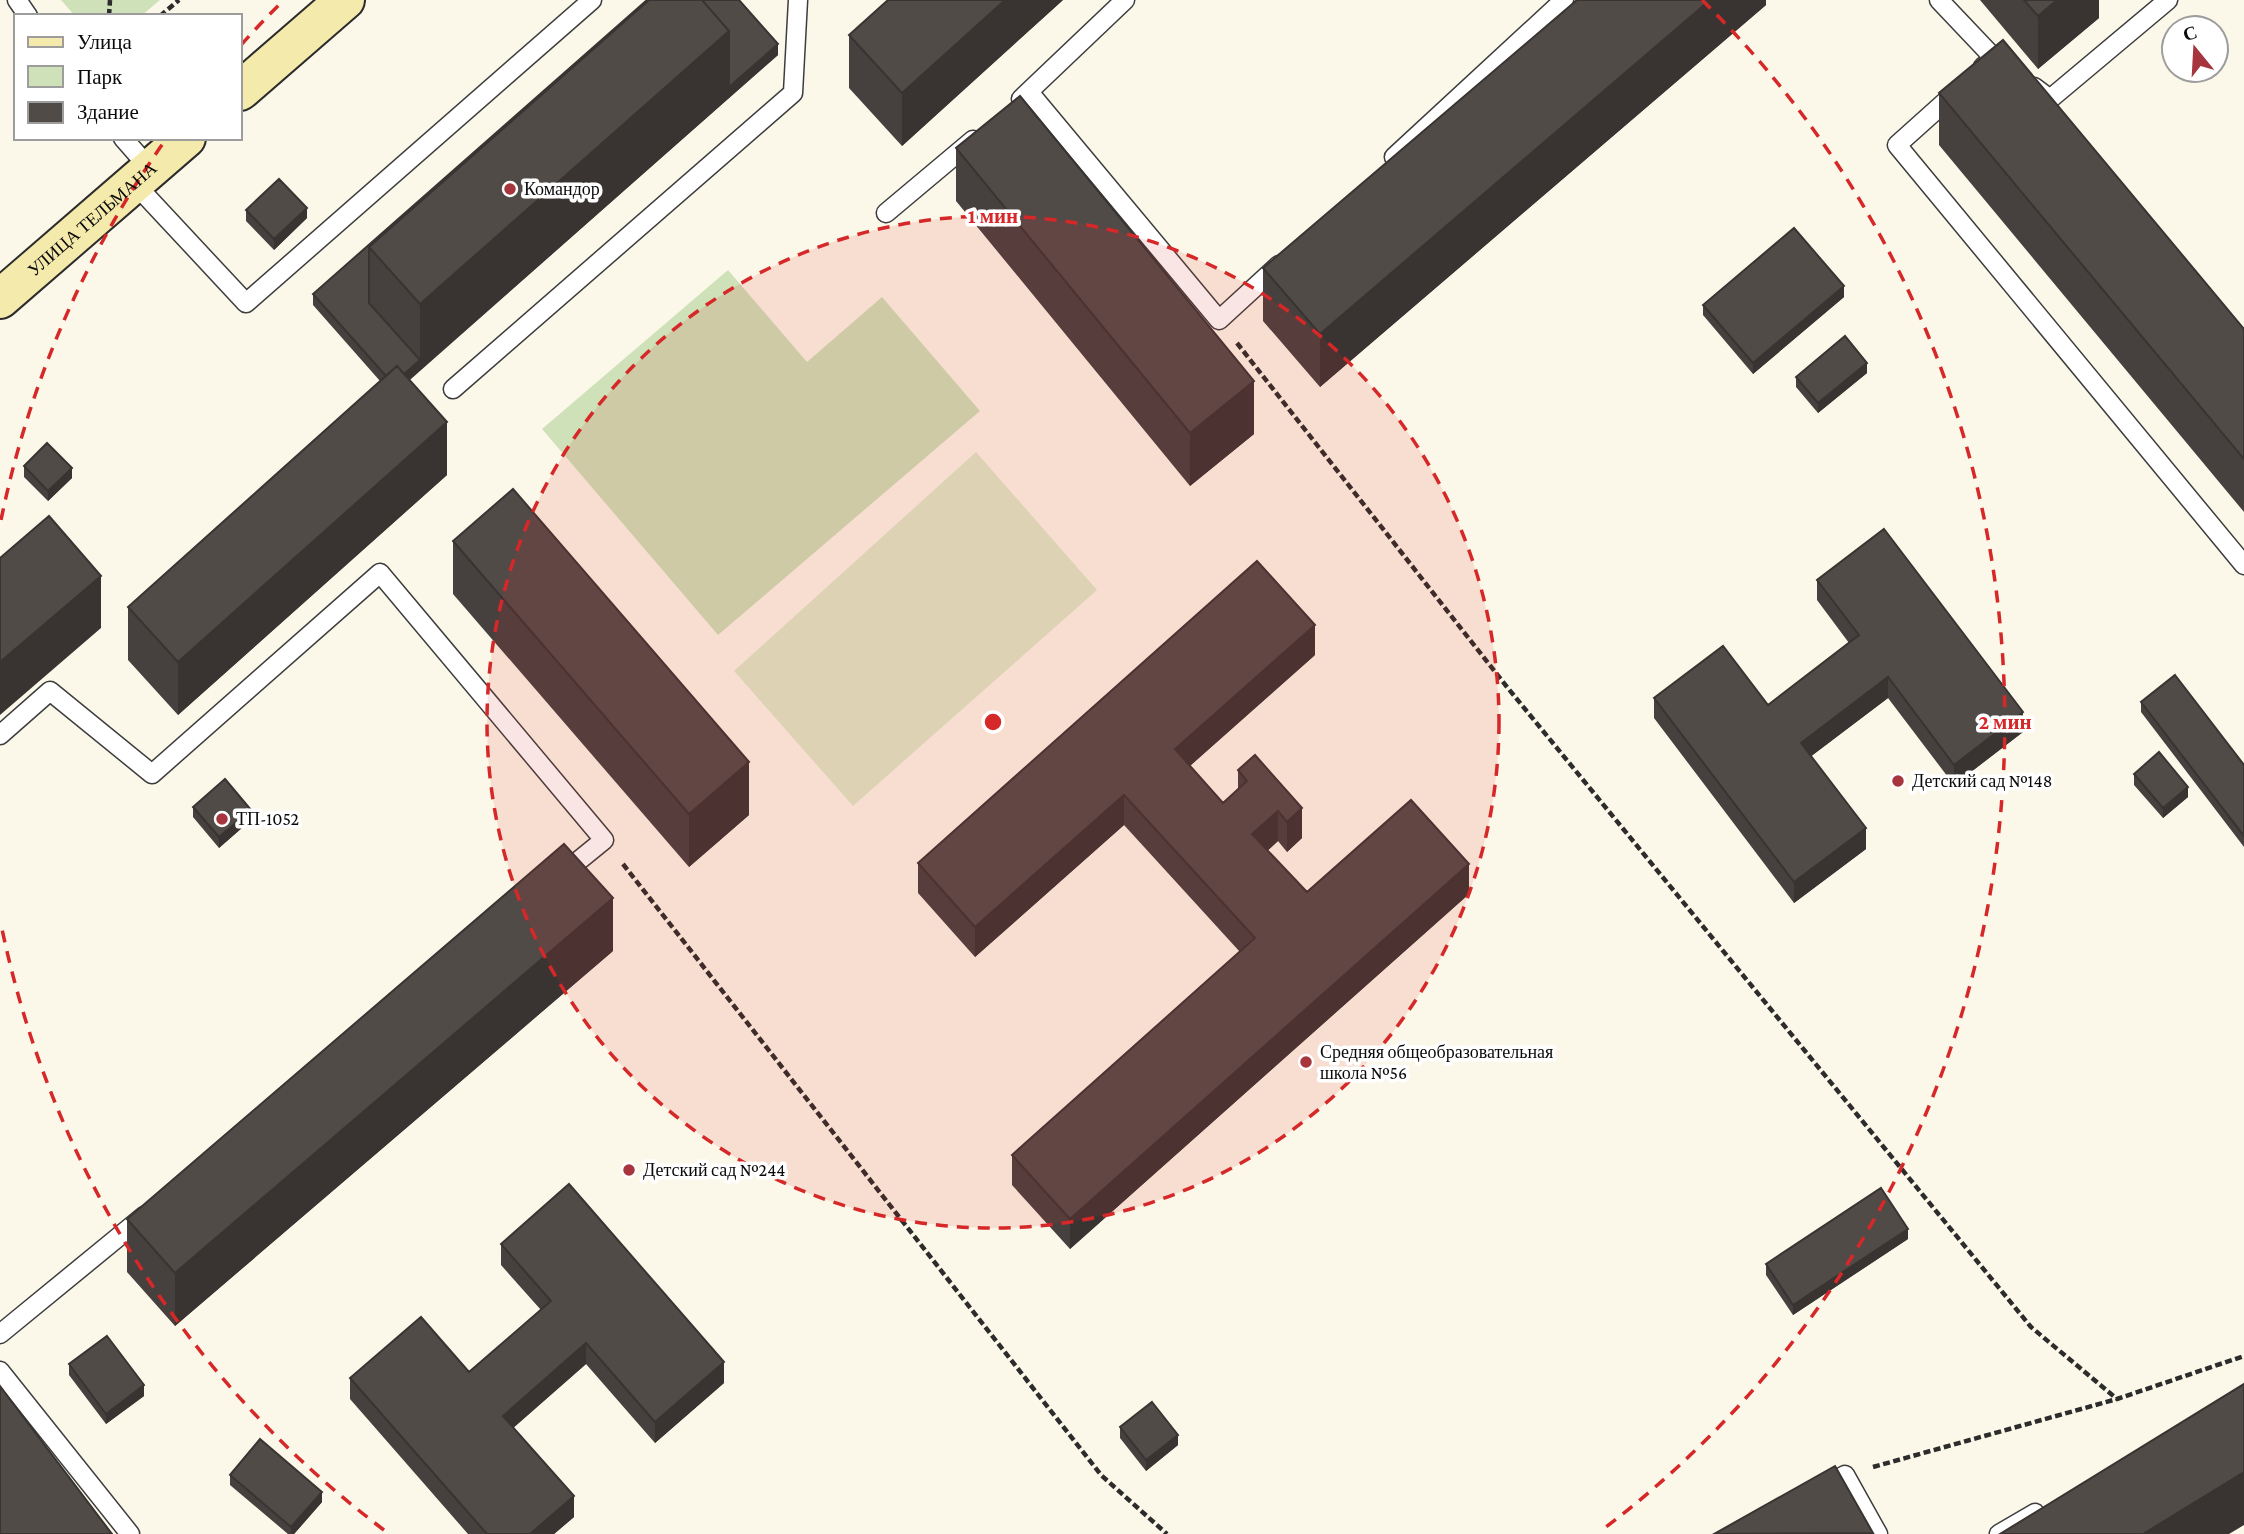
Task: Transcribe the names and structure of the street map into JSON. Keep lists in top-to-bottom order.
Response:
{
  "streets": {
    "main road": ["УЛИЦА ТЕЛЬМАНА"]
  },
  "places": [
    "Командор",
    "Детский сад №148",
    "ТП-1052",
    "Средняя общеобразовательная школа №56",
    "Детский сад №244"
  ],
  "legend": ["Улица", "Парк", "Здание"],
  "north": "top",
  "rings": ["1 мин", "2 мин"]
}
